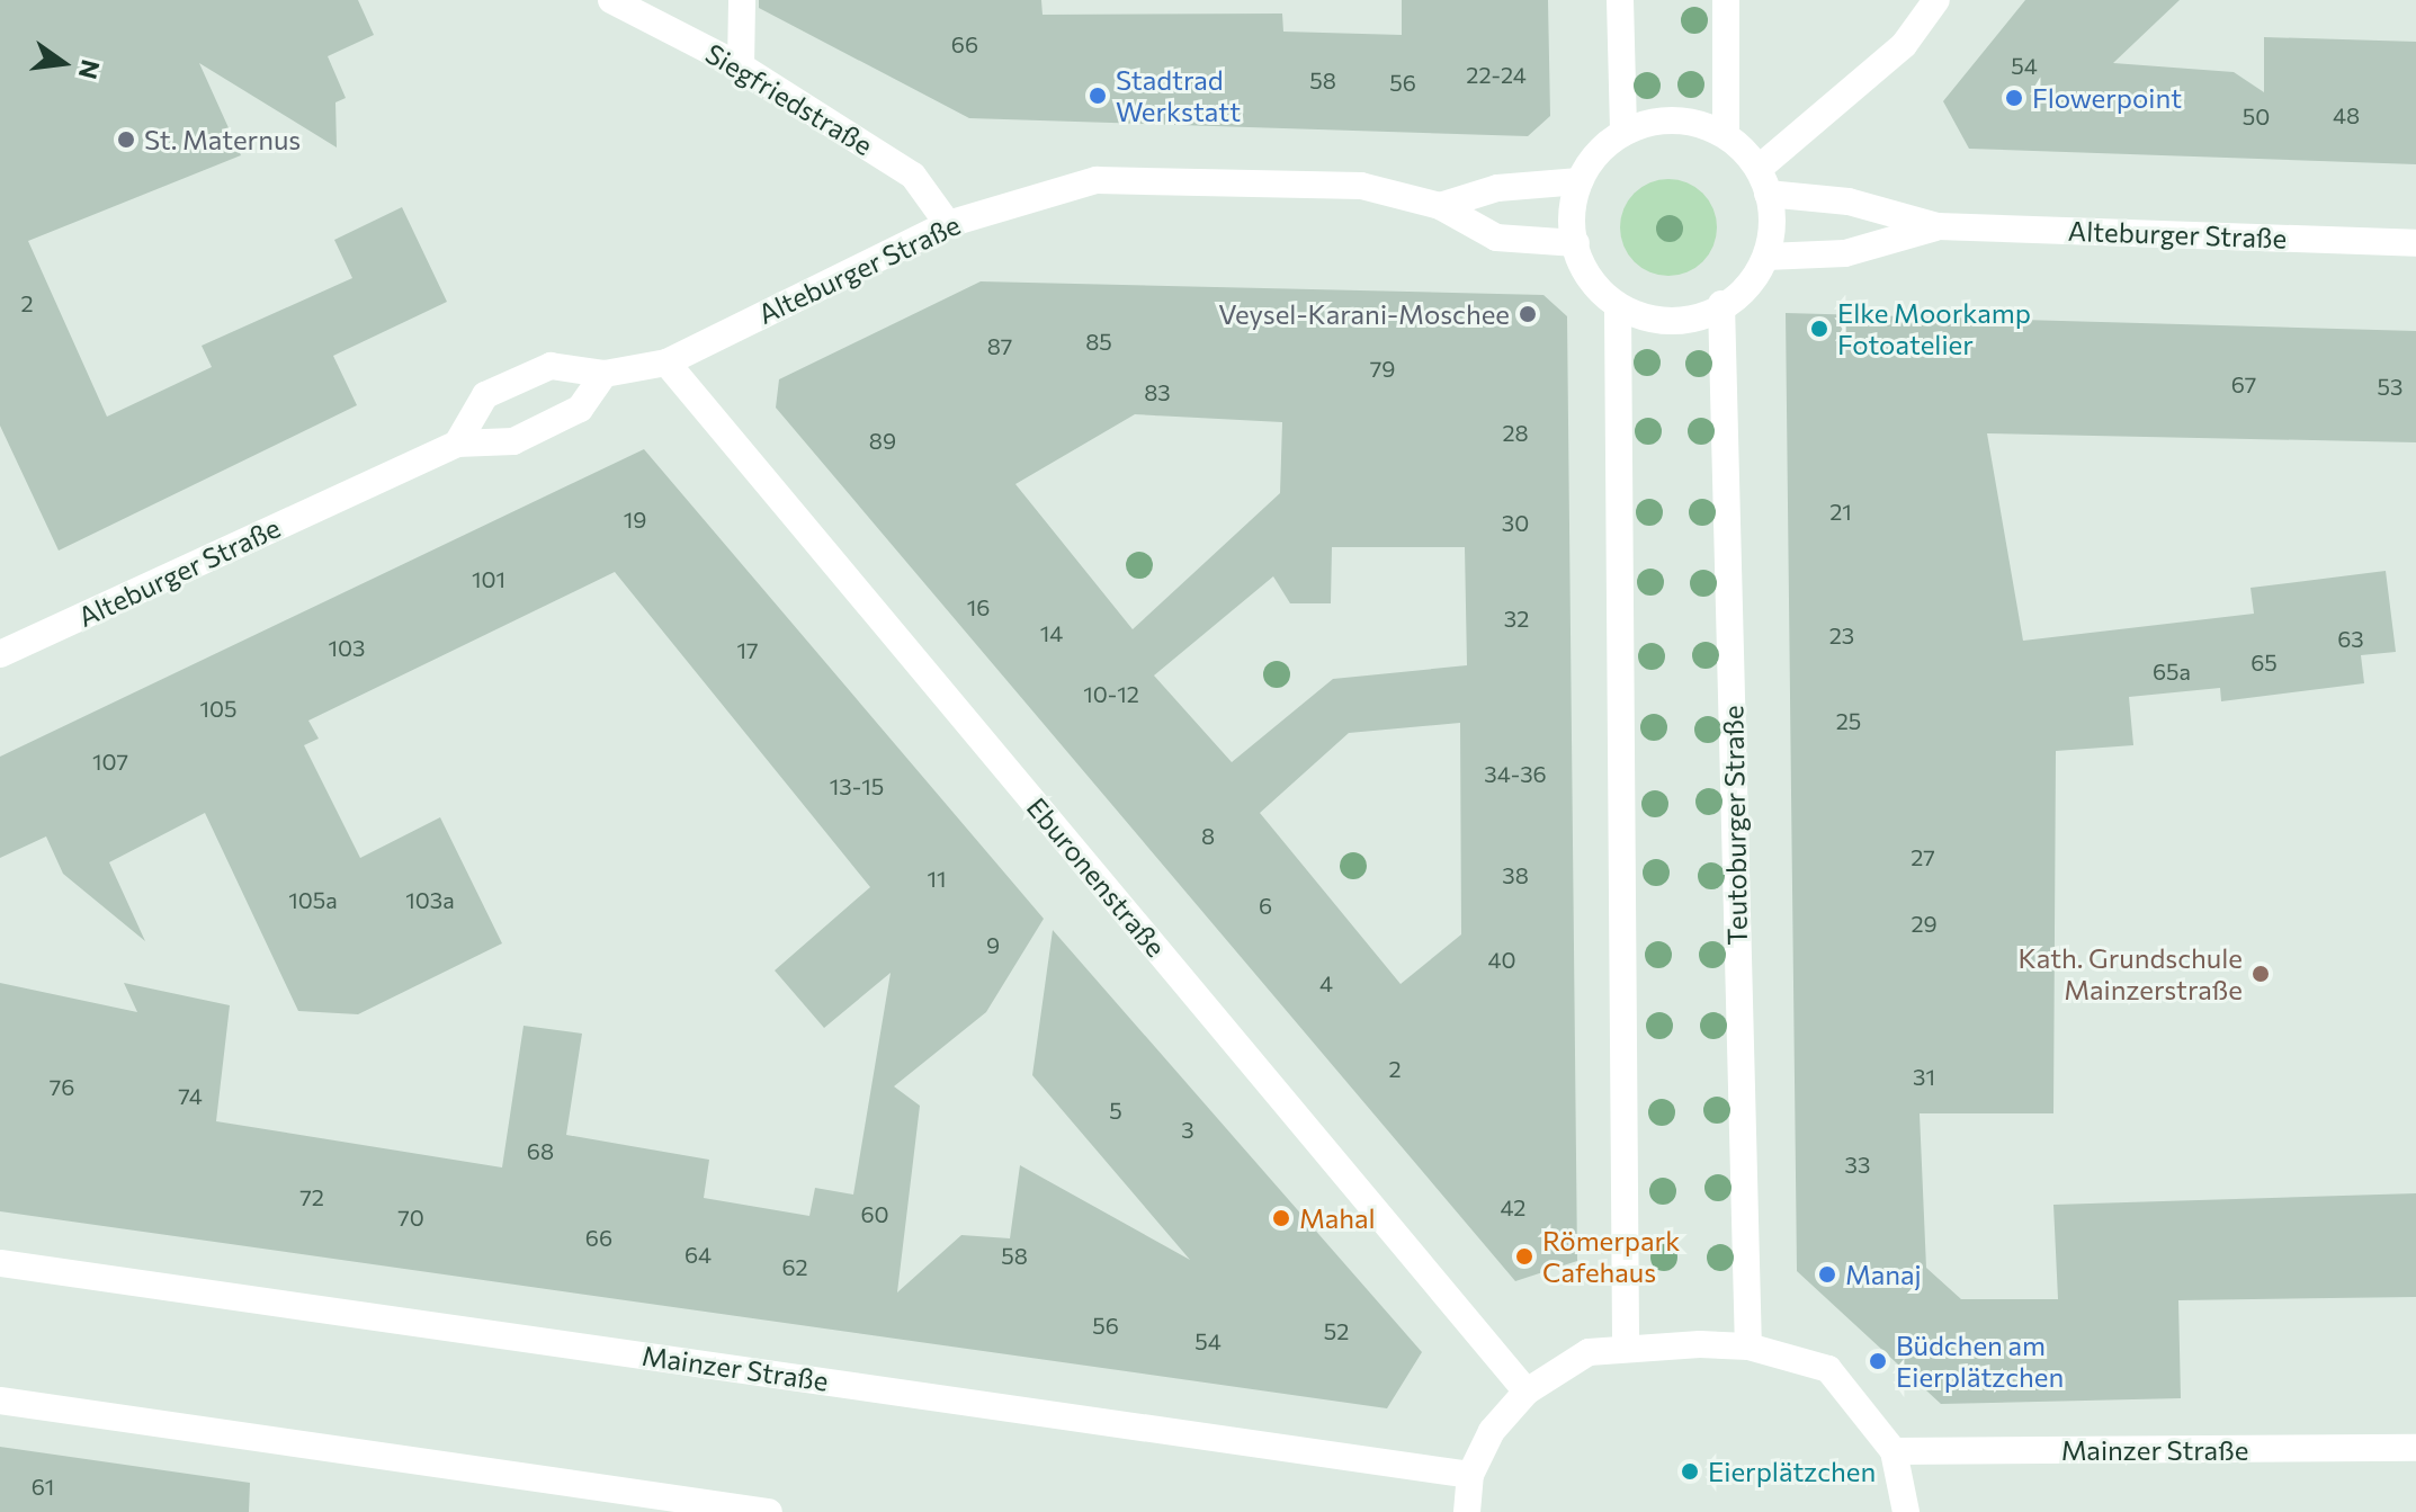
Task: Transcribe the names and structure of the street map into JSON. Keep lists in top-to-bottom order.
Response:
{
  "streets": {
    "street": [
      "Siegfriedstraße",
      "Alteburger Straße",
      "Teutoburger Straße",
      "Eburonenstraße",
      "Mainzer Straße"
    ]
  },
  "crossings": [
    ["Siegfriedstraße", "Alteburger Straße"],
    ["Alteburger Straße", "Teutoburger Straße"],
    ["Alteburger Straße", "Eburonenstraße"]
  ],
  "places": [
    "Stadtrad Werkstatt",
    "Flowerpoint",
    "St. Maternus",
    "Veysel-Karani-Moschee",
    "Elke Moorkamp Fotoatelier",
    "Kath. Grundschule Mainzerstraße",
    "Mahal",
    "Römerpark Cafehaus",
    "Manaj",
    "Büdchen am Eierplätzchen",
    "Eierplätzchen"
  ],
  "house_numbers": [
    "66",
    "54",
    "22-24",
    "58",
    "56",
    "48",
    "50",
    "2",
    "85",
    "87",
    "79",
    "67",
    "53",
    "83",
    "28",
    "89",
    "21",
    "19",
    "30",
    "101",
    "16",
    "32",
    "14",
    "23",
    "63",
    "103",
    "17",
    "65",
    "65a",
    "10-12",
    "105",
    "25",
    "107",
    "34-36",
    "13-15",
    "8",
    "27",
    "38",
    "11",
    "105a",
    "103a",
    "6",
    "29",
    "9",
    "40",
    "4",
    "2",
    "31",
    "76",
    "74",
    "5",
    "3",
    "68",
    "33",
    "72",
    "42",
    "60",
    "70",
    "66",
    "64",
    "58",
    "62",
    "56",
    "52",
    "54",
    "61"
  ],
  "north": "right"
}
